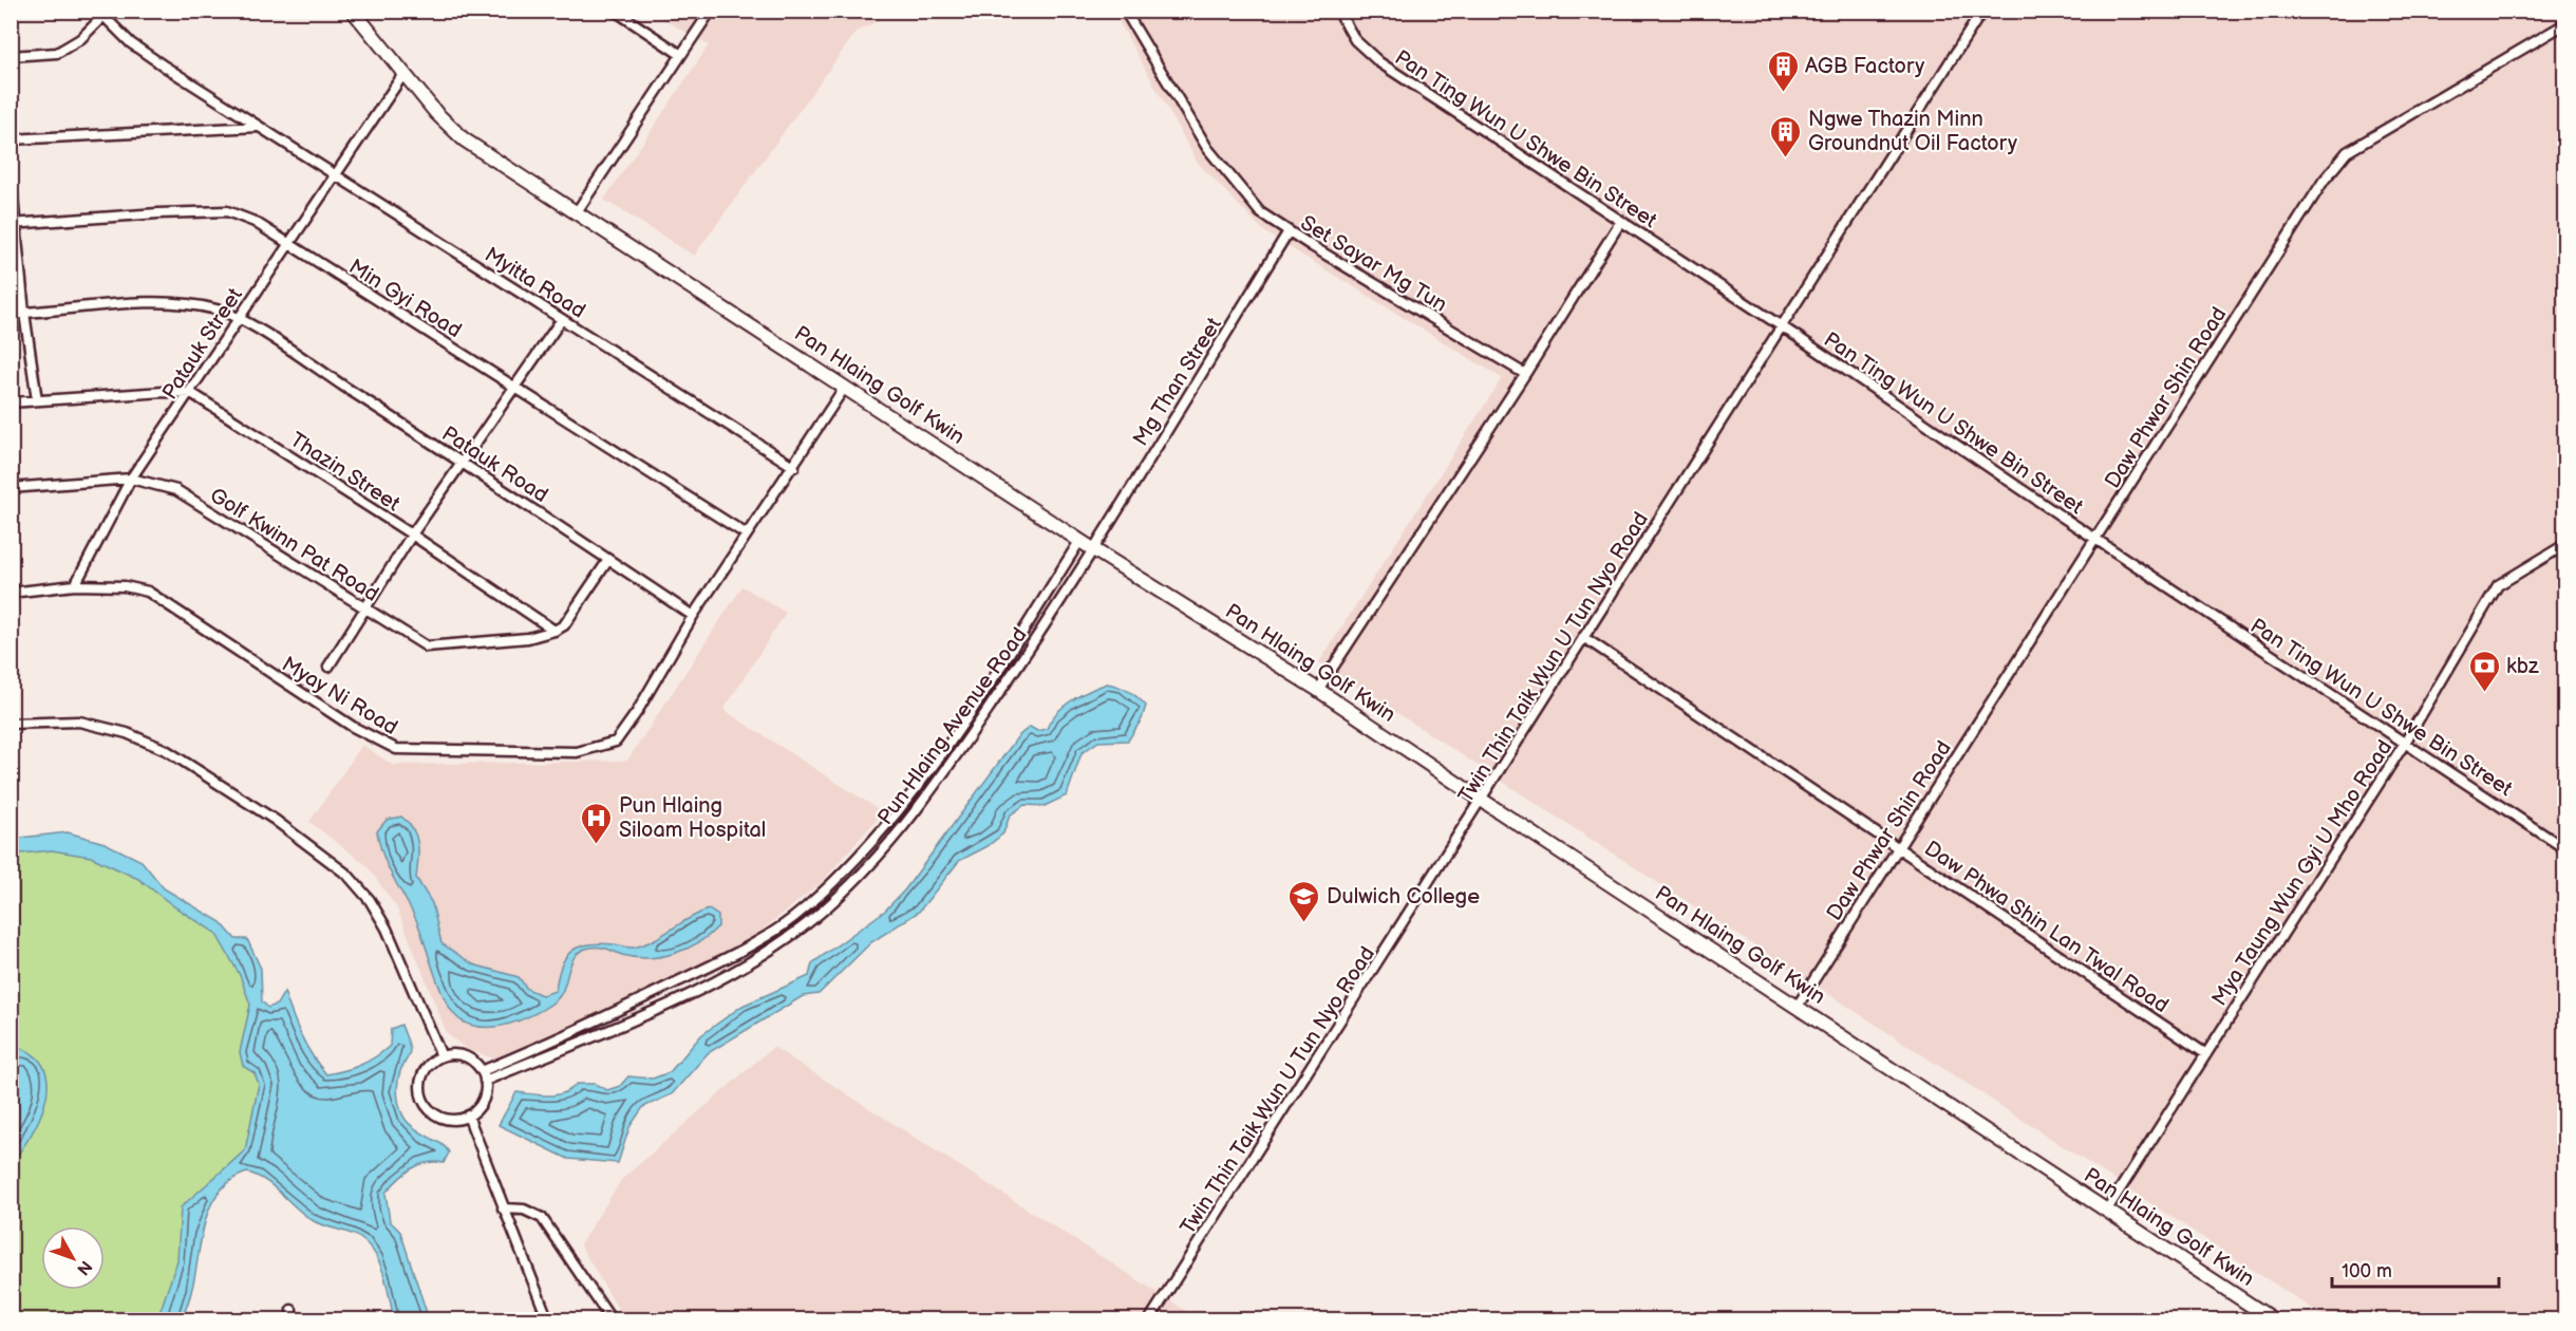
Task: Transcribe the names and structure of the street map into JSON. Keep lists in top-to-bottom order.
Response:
{
  "streets": {
    "street": [
      "Pan Ting Wun U Shwe Bin Street",
      "Set Sayar Mg Tun",
      "Myitta Road",
      "Min Gyi Road",
      "Patauk Street",
      "Mg Than Street",
      "Pan Hlaing Golf Kwin",
      "Daw Phwar Shin Road",
      "Patauk Road",
      "Thazin Street",
      "Golf Kwinn Pat Road",
      "Twin Thin Taik Wun U Tun Nyo Road",
      "Myay Ni Road",
      "Pun Hlaing Avenue Road",
      "Mya Taung Wun Gyi U Mho Road",
      "Daw Phwa Shin Lan Twal Road"
    ]
  },
  "crossings": [
    ["Pan Ting Wun U Shwe Bin Street", "Daw Phwar Shin Road"],
    ["Pan Ting Wun U Shwe Bin Street", "Twin Thin Taik Wun U Tun Nyo Road"],
    ["Pan Ting Wun U Shwe Bin Street", "Mya Taung Wun Gyi U Mho Road"],
    ["Set Sayar Mg Tun", "Mg Than Street"],
    ["Myitta Road", "Patauk Street"],
    ["Min Gyi Road", "Patauk Street"],
    ["Patauk Street", "Pan Hlaing Golf Kwin"],
    ["Patauk Street", "Patauk Road"],
    ["Patauk Street", "Thazin Street"],
    ["Patauk Street", "Golf Kwinn Pat Road"],
    ["Patauk Street", "Myay Ni Road"],
    ["Mg Than Street", "Pan Hlaing Golf Kwin"],
    ["Mg Than Street", "Pun Hlaing Avenue Road"],
    ["Pan Hlaing Golf Kwin", "Daw Phwar Shin Road"],
    ["Pan Hlaing Golf Kwin", "Twin Thin Taik Wun U Tun Nyo Road"],
    ["Pan Hlaing Golf Kwin", "Pun Hlaing Avenue Road"],
    ["Pan Hlaing Golf Kwin", "Mya Taung Wun Gyi U Mho Road"],
    ["Daw Phwar Shin Road", "Daw Phwa Shin Lan Twal Road"],
    ["Patauk Road", "Myay Ni Road"],
    ["Thazin Street", "Golf Kwinn Pat Road"],
    ["Twin Thin Taik Wun U Tun Nyo Road", "Daw Phwa Shin Lan Twal Road"],
    ["Mya Taung Wun Gyi U Mho Road", "Daw Phwa Shin Lan Twal Road"]
  ],
  "places": {
    "building": ["AGB Factory", "Ngwe Thazin Minn Groundnut Oil Factory"],
    "bank": ["kbz"],
    "hospital": ["Pun Hlaing Siloam Hospital"],
    "school or university": ["Dulwich College"]
  },
  "scale_bar": "100 m",
  "north": "bottom right"
}
